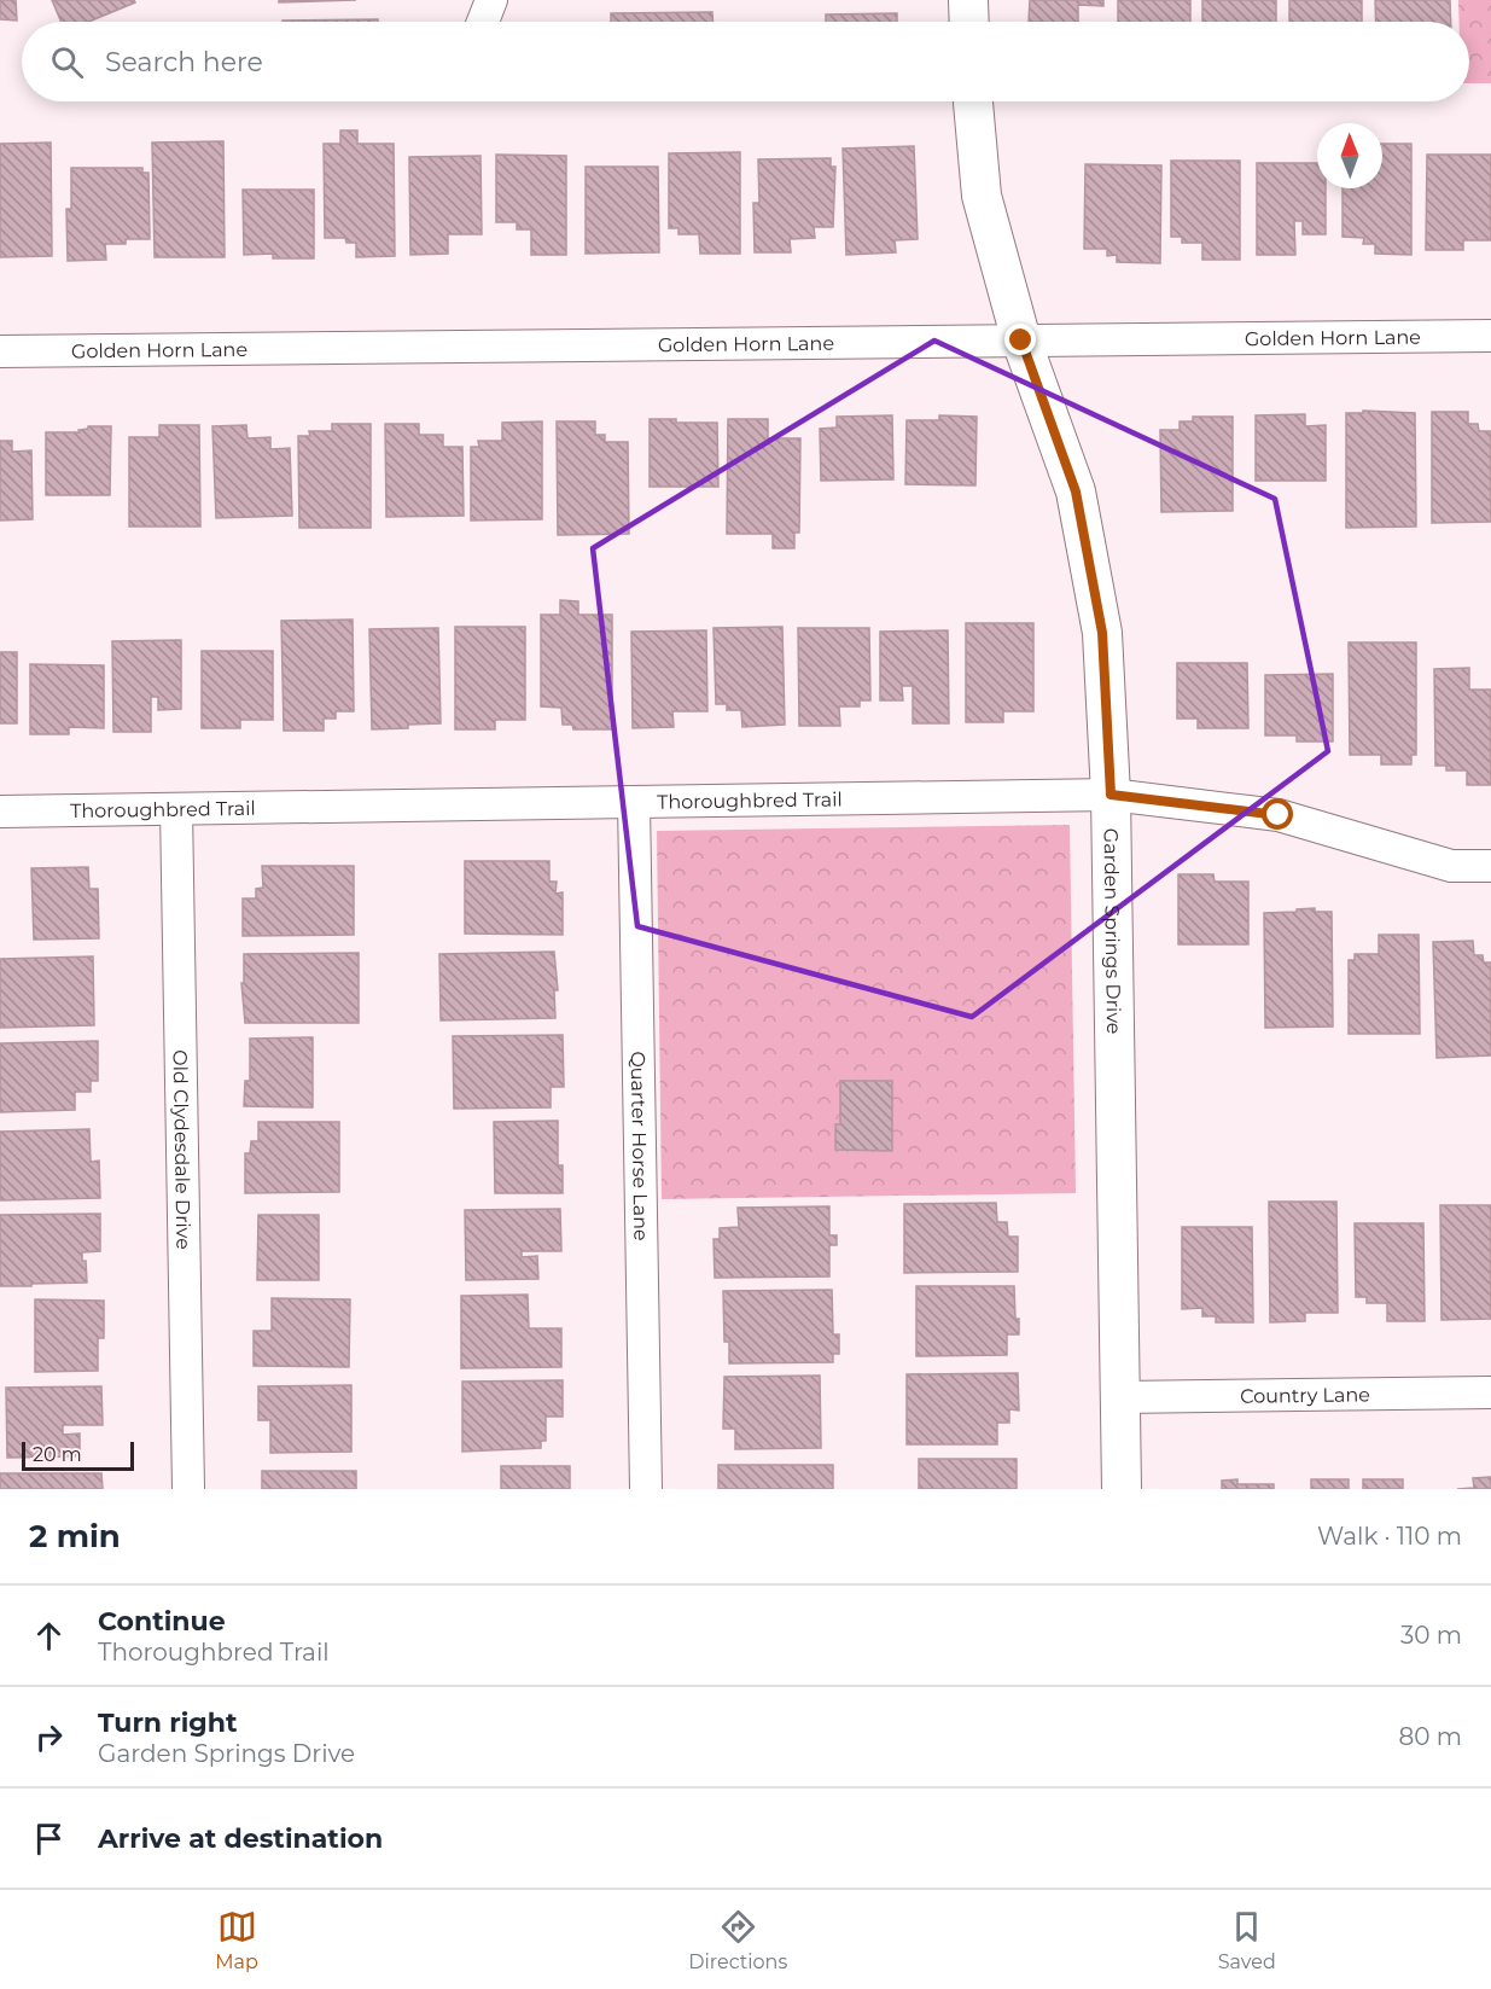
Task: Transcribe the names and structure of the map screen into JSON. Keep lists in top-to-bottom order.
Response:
{
  "streets": {
    "street": [
      "Golden Horn Lane",
      "Thoroughbred Trail",
      "Garden Springs Drive",
      "Quarter Horse Lane",
      "Old Clydesdale Drive",
      "Country Lane"
    ]
  },
  "crossings": [
    ["Golden Horn Lane", "Garden Springs Drive"],
    ["Thoroughbred Trail", "Garden Springs Drive"],
    ["Thoroughbred Trail", "Quarter Horse Lane"],
    ["Thoroughbred Trail", "Old Clydesdale Drive"],
    ["Garden Springs Drive", "Country Lane"]
  ],
  "scale_bar": "20 m",
  "north": "top",
  "page": {
    "search": "Search here",
    "scale": "20 m",
    "heading": ["2 min", "Walk · 110 m"],
    "list": [
      ["Continue", "Thoroughbred Trail", "30 m"],
      ["Turn right", "Garden Springs Drive", "80 m"],
      "Arrive at destination"
    ],
    "nav": ["Map", "Directions", "Saved"]
  }
}
